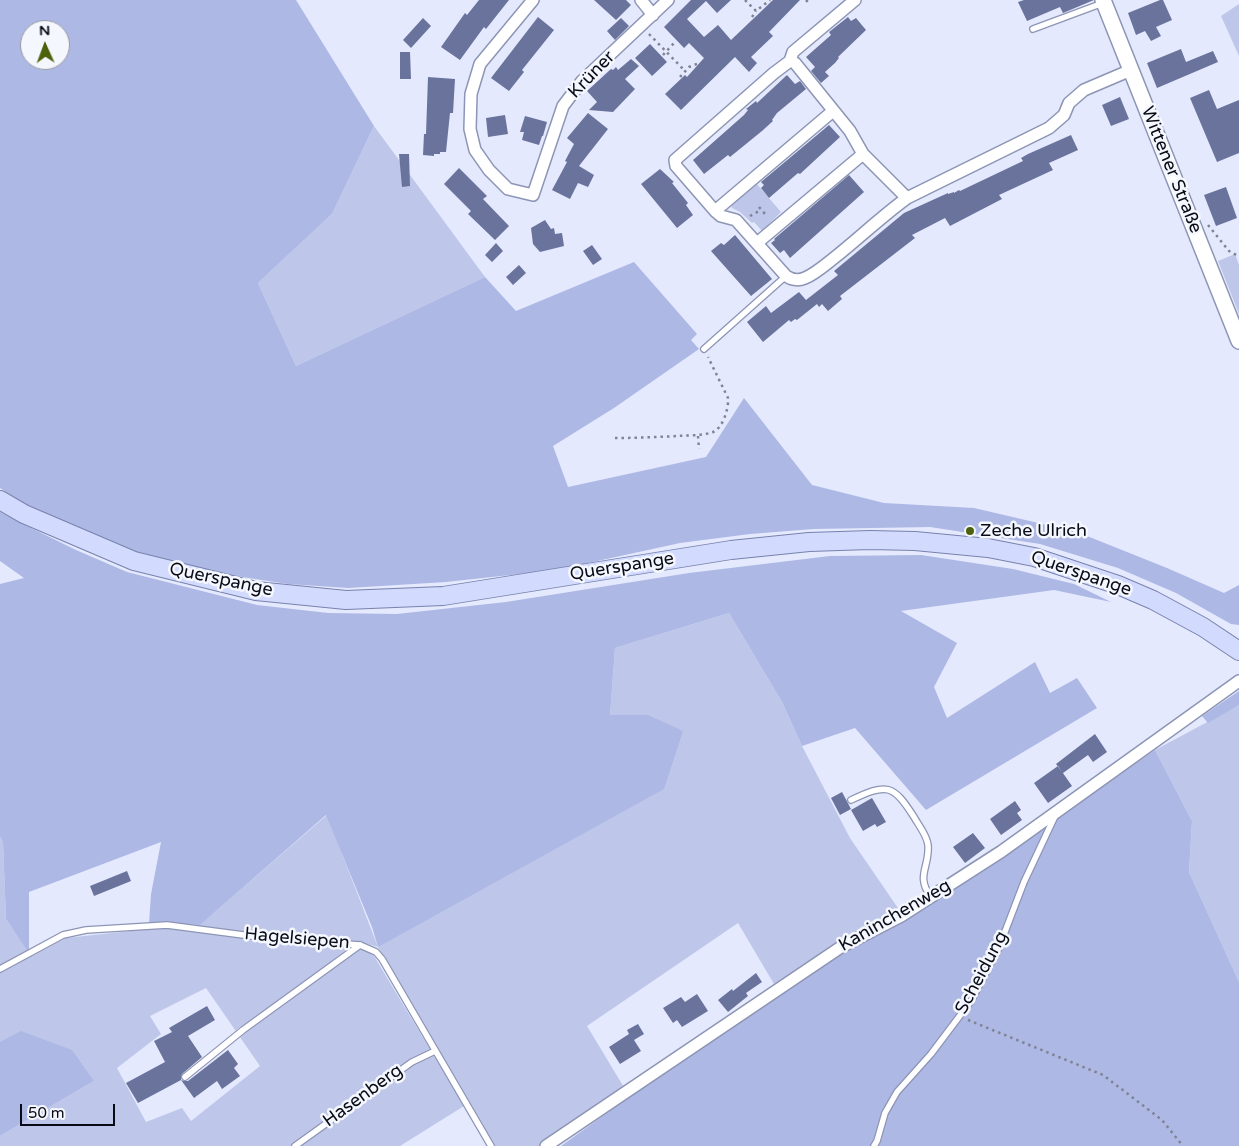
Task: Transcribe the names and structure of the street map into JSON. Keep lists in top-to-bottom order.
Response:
{
  "streets": {
    "main road": ["Wittener Straße", "Querspange"],
    "street": ["Krüner", "Kaninchenweg"],
    "lane": ["Hagelsiepen", "Scheidung", "Hasenberg"]
  },
  "crossings": [
    ["Kaninchenweg", "Scheidung"],
    ["Hagelsiepen", "Hasenberg"]
  ],
  "places": ["Zeche Ulrich"],
  "scale_bar": "50 m",
  "north": "top"
}
